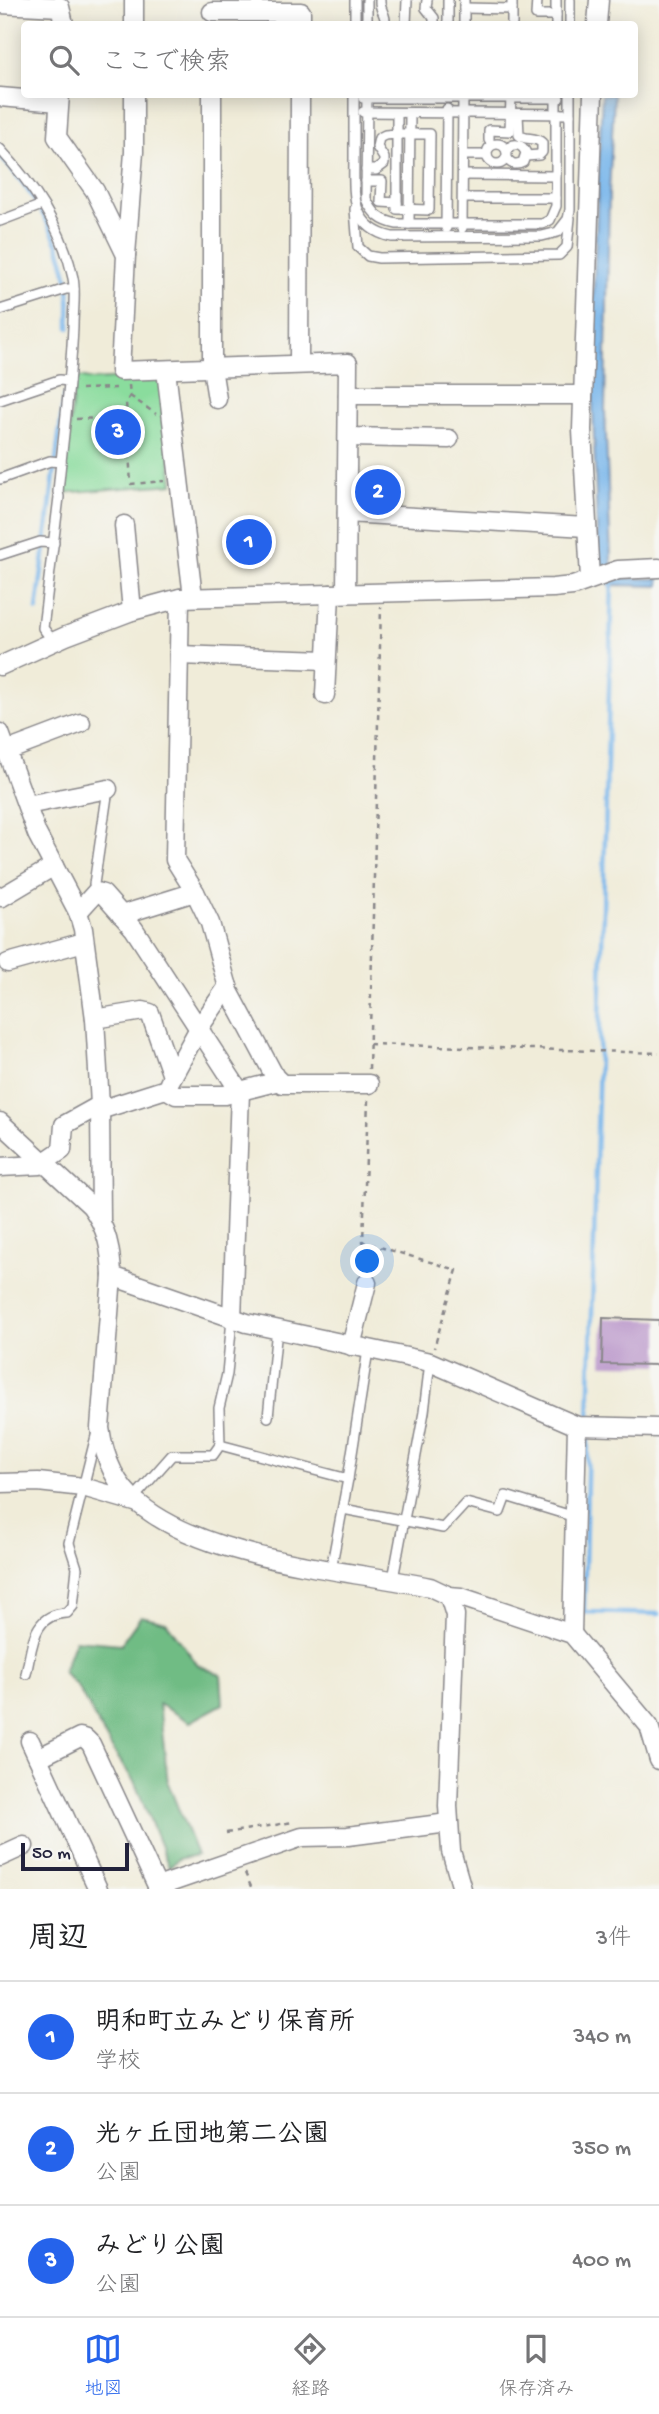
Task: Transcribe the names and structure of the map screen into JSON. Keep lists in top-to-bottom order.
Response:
{
  "scale_bar": "50 m",
  "page": {
    "search": "ここで検索",
    "pins": ["3", "2", "1"],
    "scale": "50 m",
    "heading": ["周辺", "3件"],
    "list": [
      {
        "mark": "1",
        "name": "明和町立みどり保育所",
        "note": "学校",
        "value": "340 m"
      },
      {
        "mark": "2",
        "name": "光ヶ丘団地第二公園",
        "note": "公園",
        "value": "350 m"
      },
      {
        "mark": "3",
        "name": "みどり公園",
        "note": "公園",
        "value": "400 m"
      }
    ],
    "nav": ["地図", "経路", "保存済み"]
  }
}
